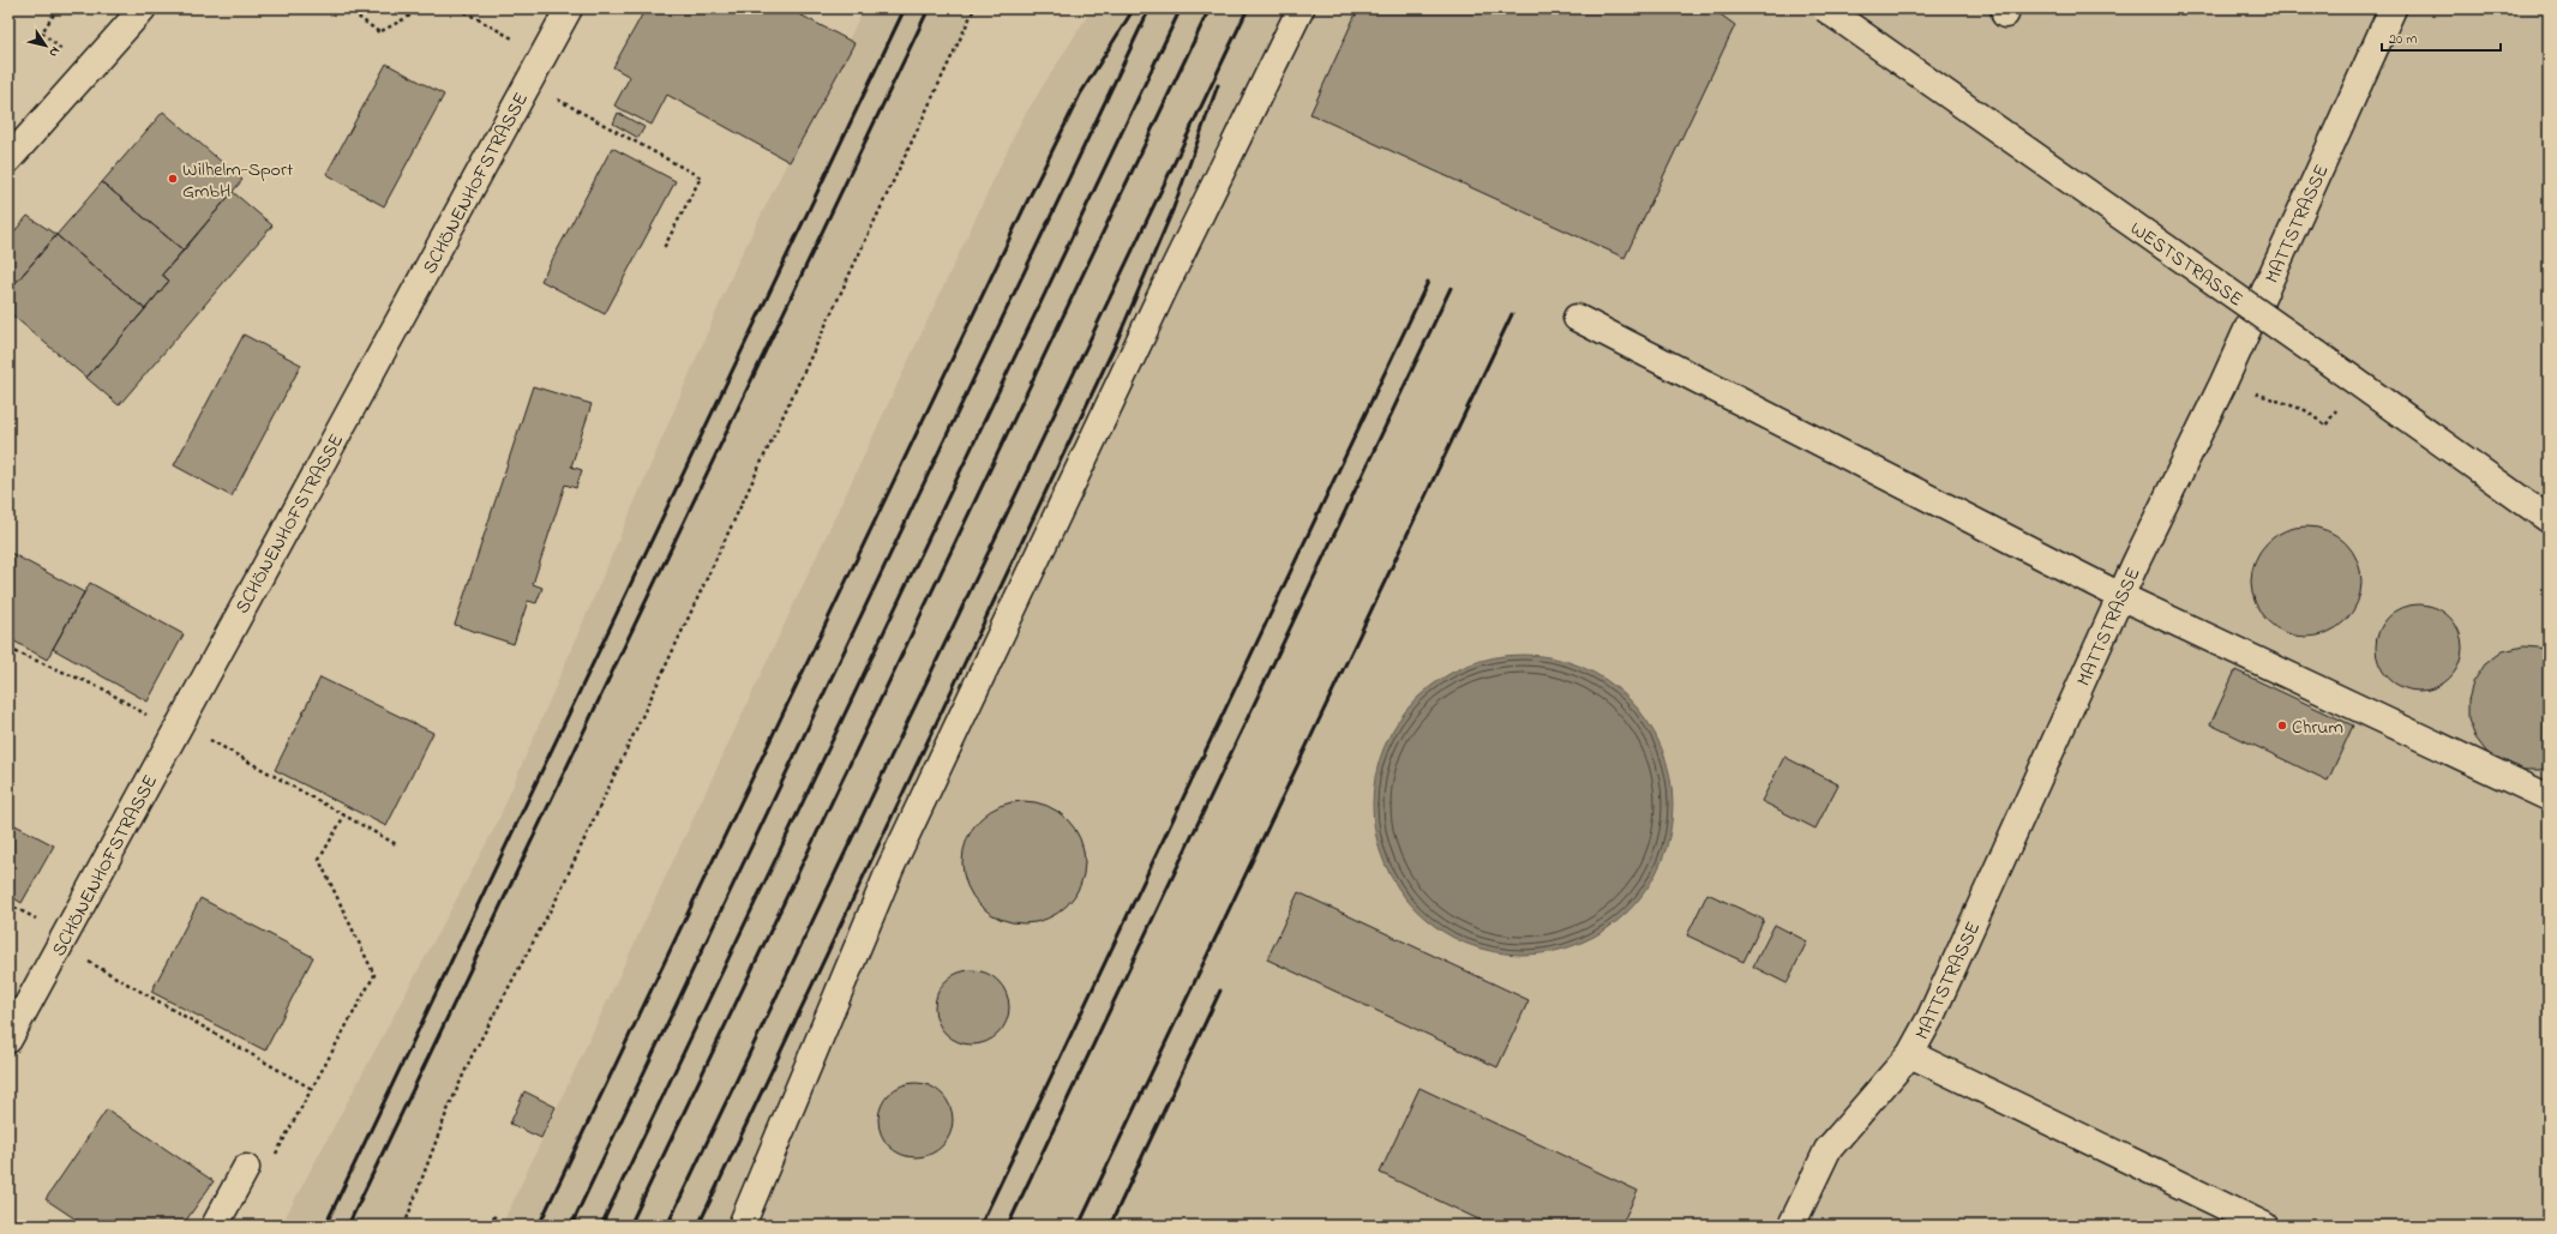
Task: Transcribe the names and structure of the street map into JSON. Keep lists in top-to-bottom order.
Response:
{
  "streets": {
    "street": ["SCHÖNENHOFSTRASSE", "MATTSTRASSE", "WESTSTRASSE"]
  },
  "places": ["Wilhelm-Sport GmbH", "Chrum"],
  "scale_bar": "20 m",
  "north": "bottom right"
}
